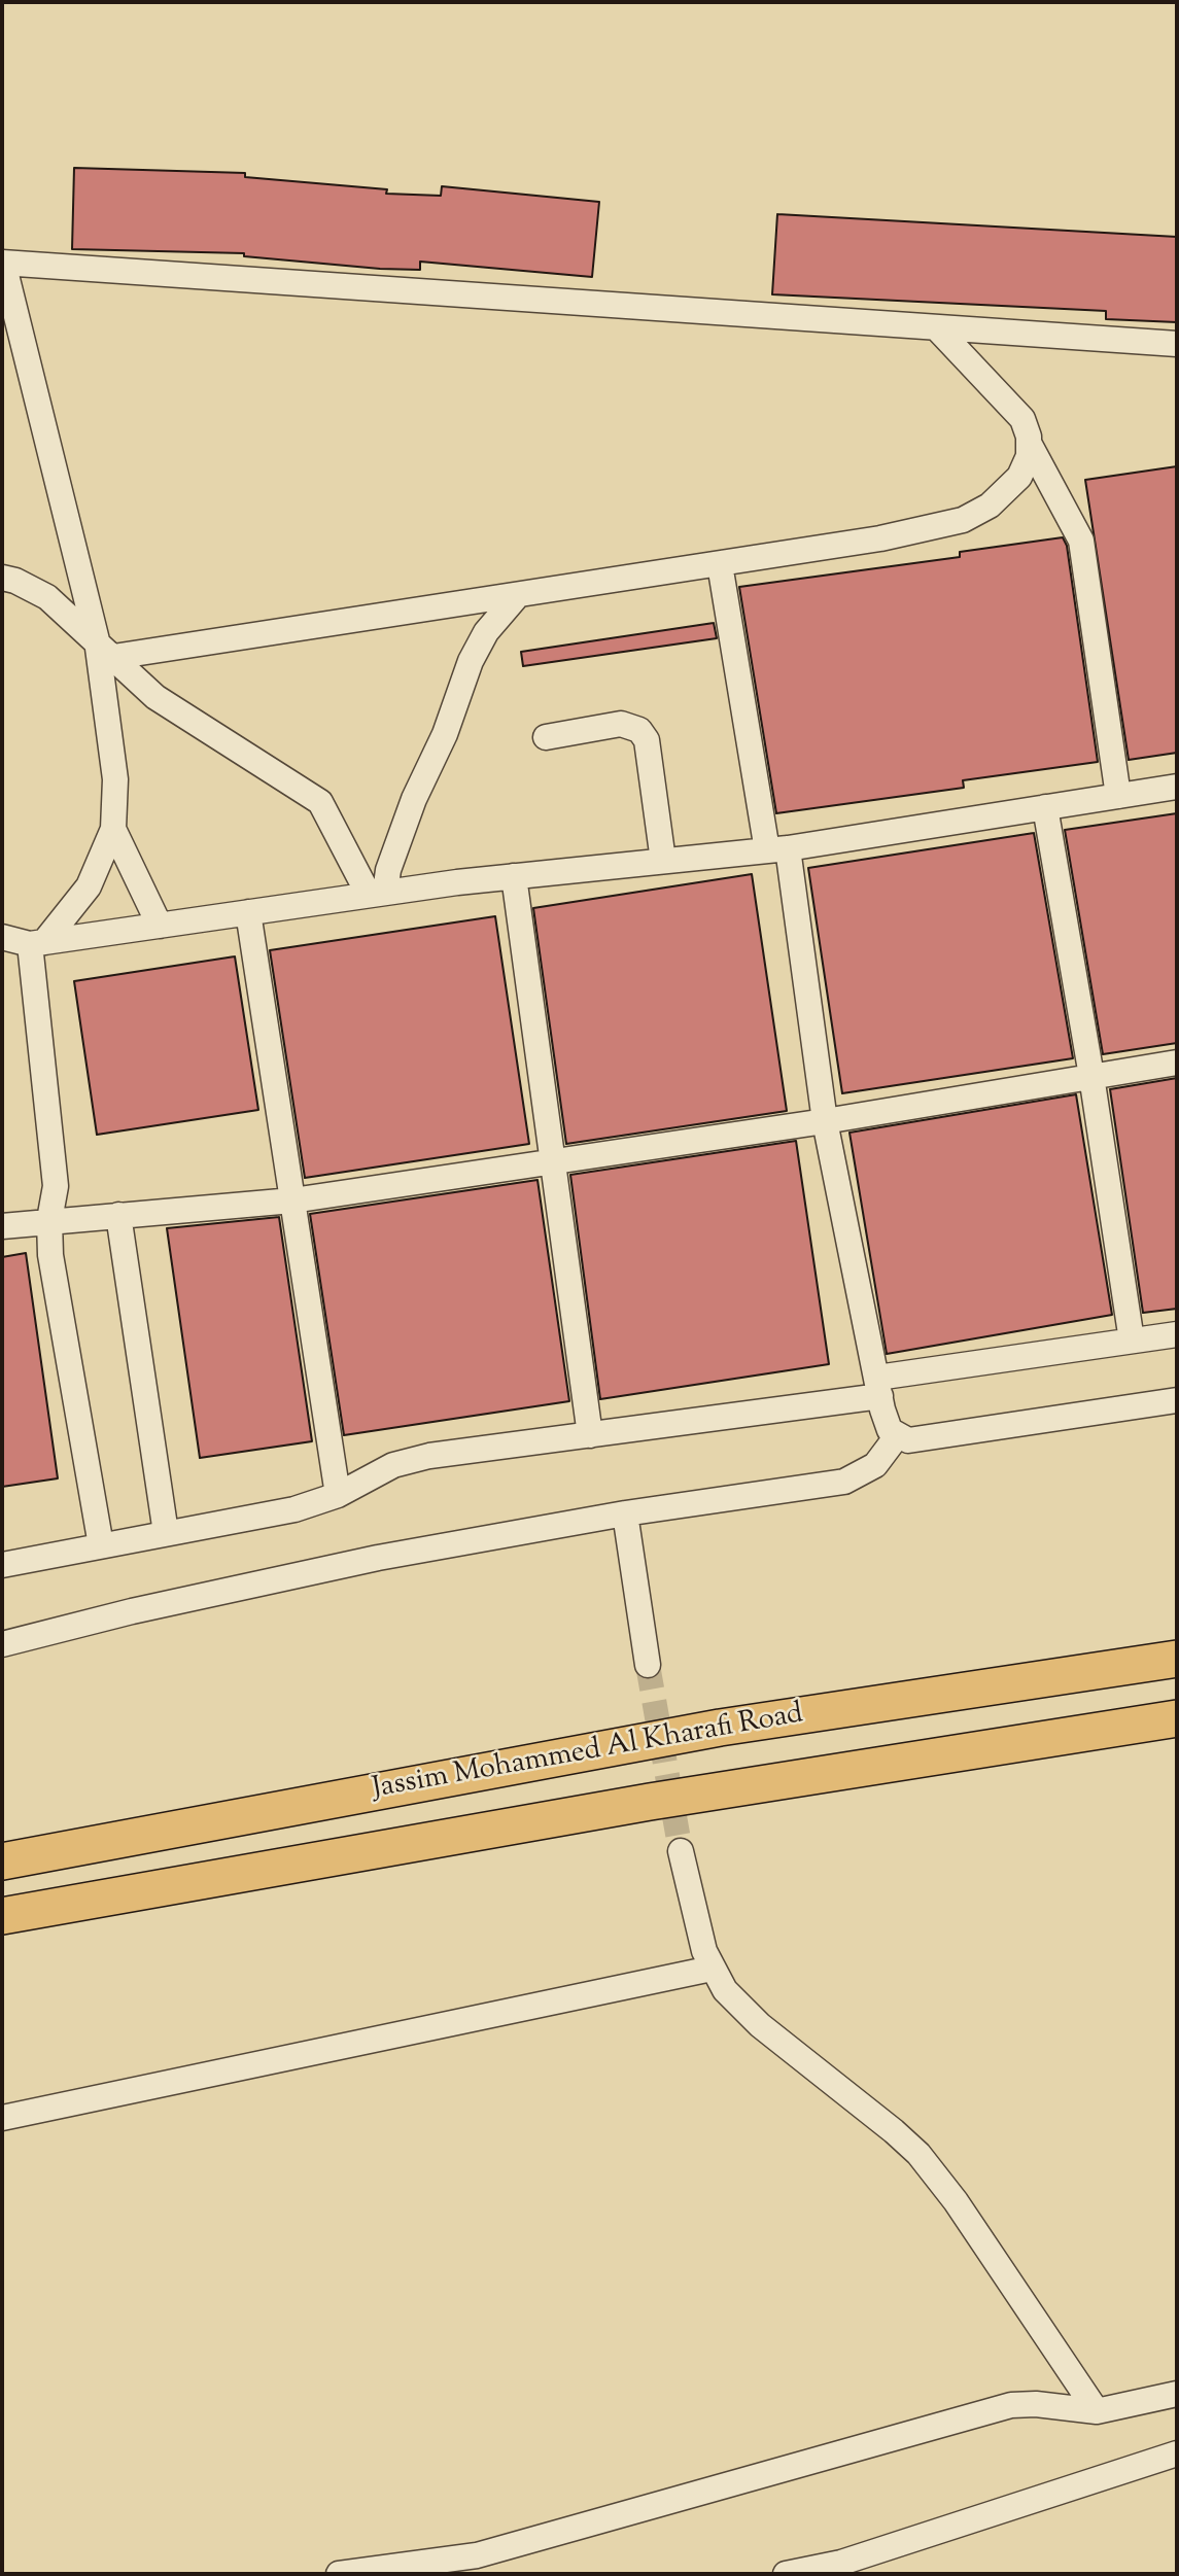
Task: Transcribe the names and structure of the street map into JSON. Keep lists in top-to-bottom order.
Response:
{
  "streets": {
    "highway": ["Jassim Mohammed Al Kharafi Road"]
  }
}
